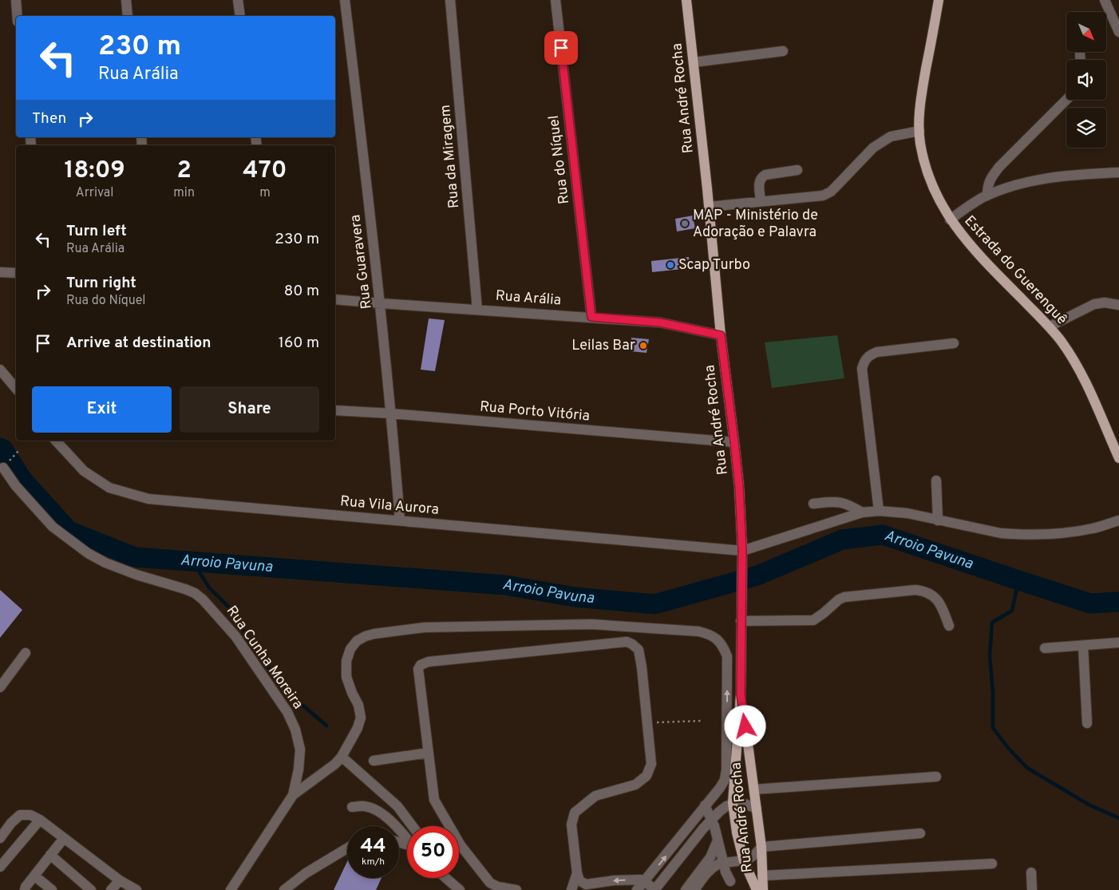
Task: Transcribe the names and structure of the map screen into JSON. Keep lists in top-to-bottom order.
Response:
{
  "streets": {
    "main road": ["Rua André Rocha", "Estrada do Guerenguê"],
    "street": [
      "Rua da Miragem",
      "Rua do Níquel",
      "Rua Guaravera",
      "Rua Arália",
      "Rua Porto Vitória",
      "Rua Vila Aurora",
      "Rua Cunha Moreira"
    ]
  },
  "crossings": [
    ["Rua André Rocha", "Rua Arália"],
    ["Rua André Rocha", "Rua Porto Vitória"],
    ["Rua André Rocha", "Rua Vila Aurora"],
    ["Rua da Miragem", "Rua Arália"],
    ["Rua do Níquel", "Rua Arália"],
    ["Rua Guaravera", "Rua Arália"],
    ["Rua Guaravera", "Rua Porto Vitória"],
    ["Rua Guaravera", "Rua Vila Aurora"]
  ],
  "water": ["Arroio Pavuna"],
  "places": ["MAP - Ministério de Adoração e Palavra", "Scap Turbo", "Leilas Bar"],
  "north": "bottom right",
  "page": {
    "turn": ["230 m", "Rua Arália"],
    "then": "Then",
    "eta": [
      "18:09",
      "Arrival",
      "2",
      "min",
      "470",
      "m"
    ],
    "list": [
      {
        "name": "Turn left",
        "note": "Rua Arália",
        "value": "230 m"
      },
      {
        "name": "Turn right",
        "note": "Rua do Níquel",
        "value": "80 m"
      },
      {
        "name": "Arrive at destination",
        "value": "160 m"
      }
    ],
    "buttons": ["Exit", "Share"],
    "speed": "44 km/h",
    "limit": "50"
  }
}
